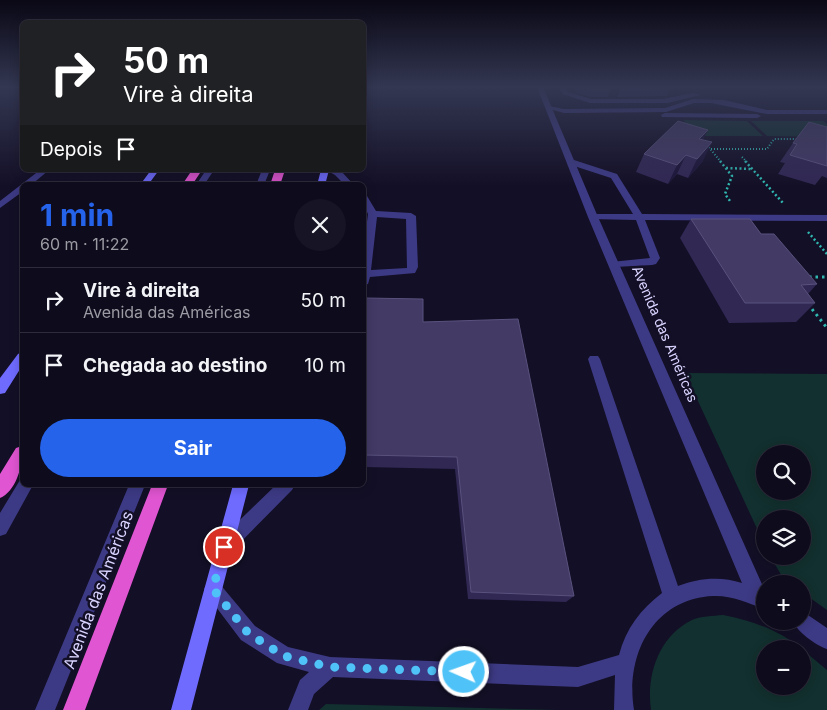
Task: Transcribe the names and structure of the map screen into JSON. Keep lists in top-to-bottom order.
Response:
{
  "streets": {
    "highway": ["Avenida das Américas"]
  },
  "page": {
    "turn": ["50 m", "Vire à direita"],
    "then": "Depois",
    "heading": ["1 min", "60 m · 11:22"],
    "list": [
      {
        "name": "Vire à direita",
        "note": "Avenida das Américas",
        "value": "50 m"
      },
      {
        "name": "Chegada ao destino",
        "value": "10 m"
      }
    ],
    "buttons": "Sair",
    "map_buttons": ["+", "−"]
  }
}
